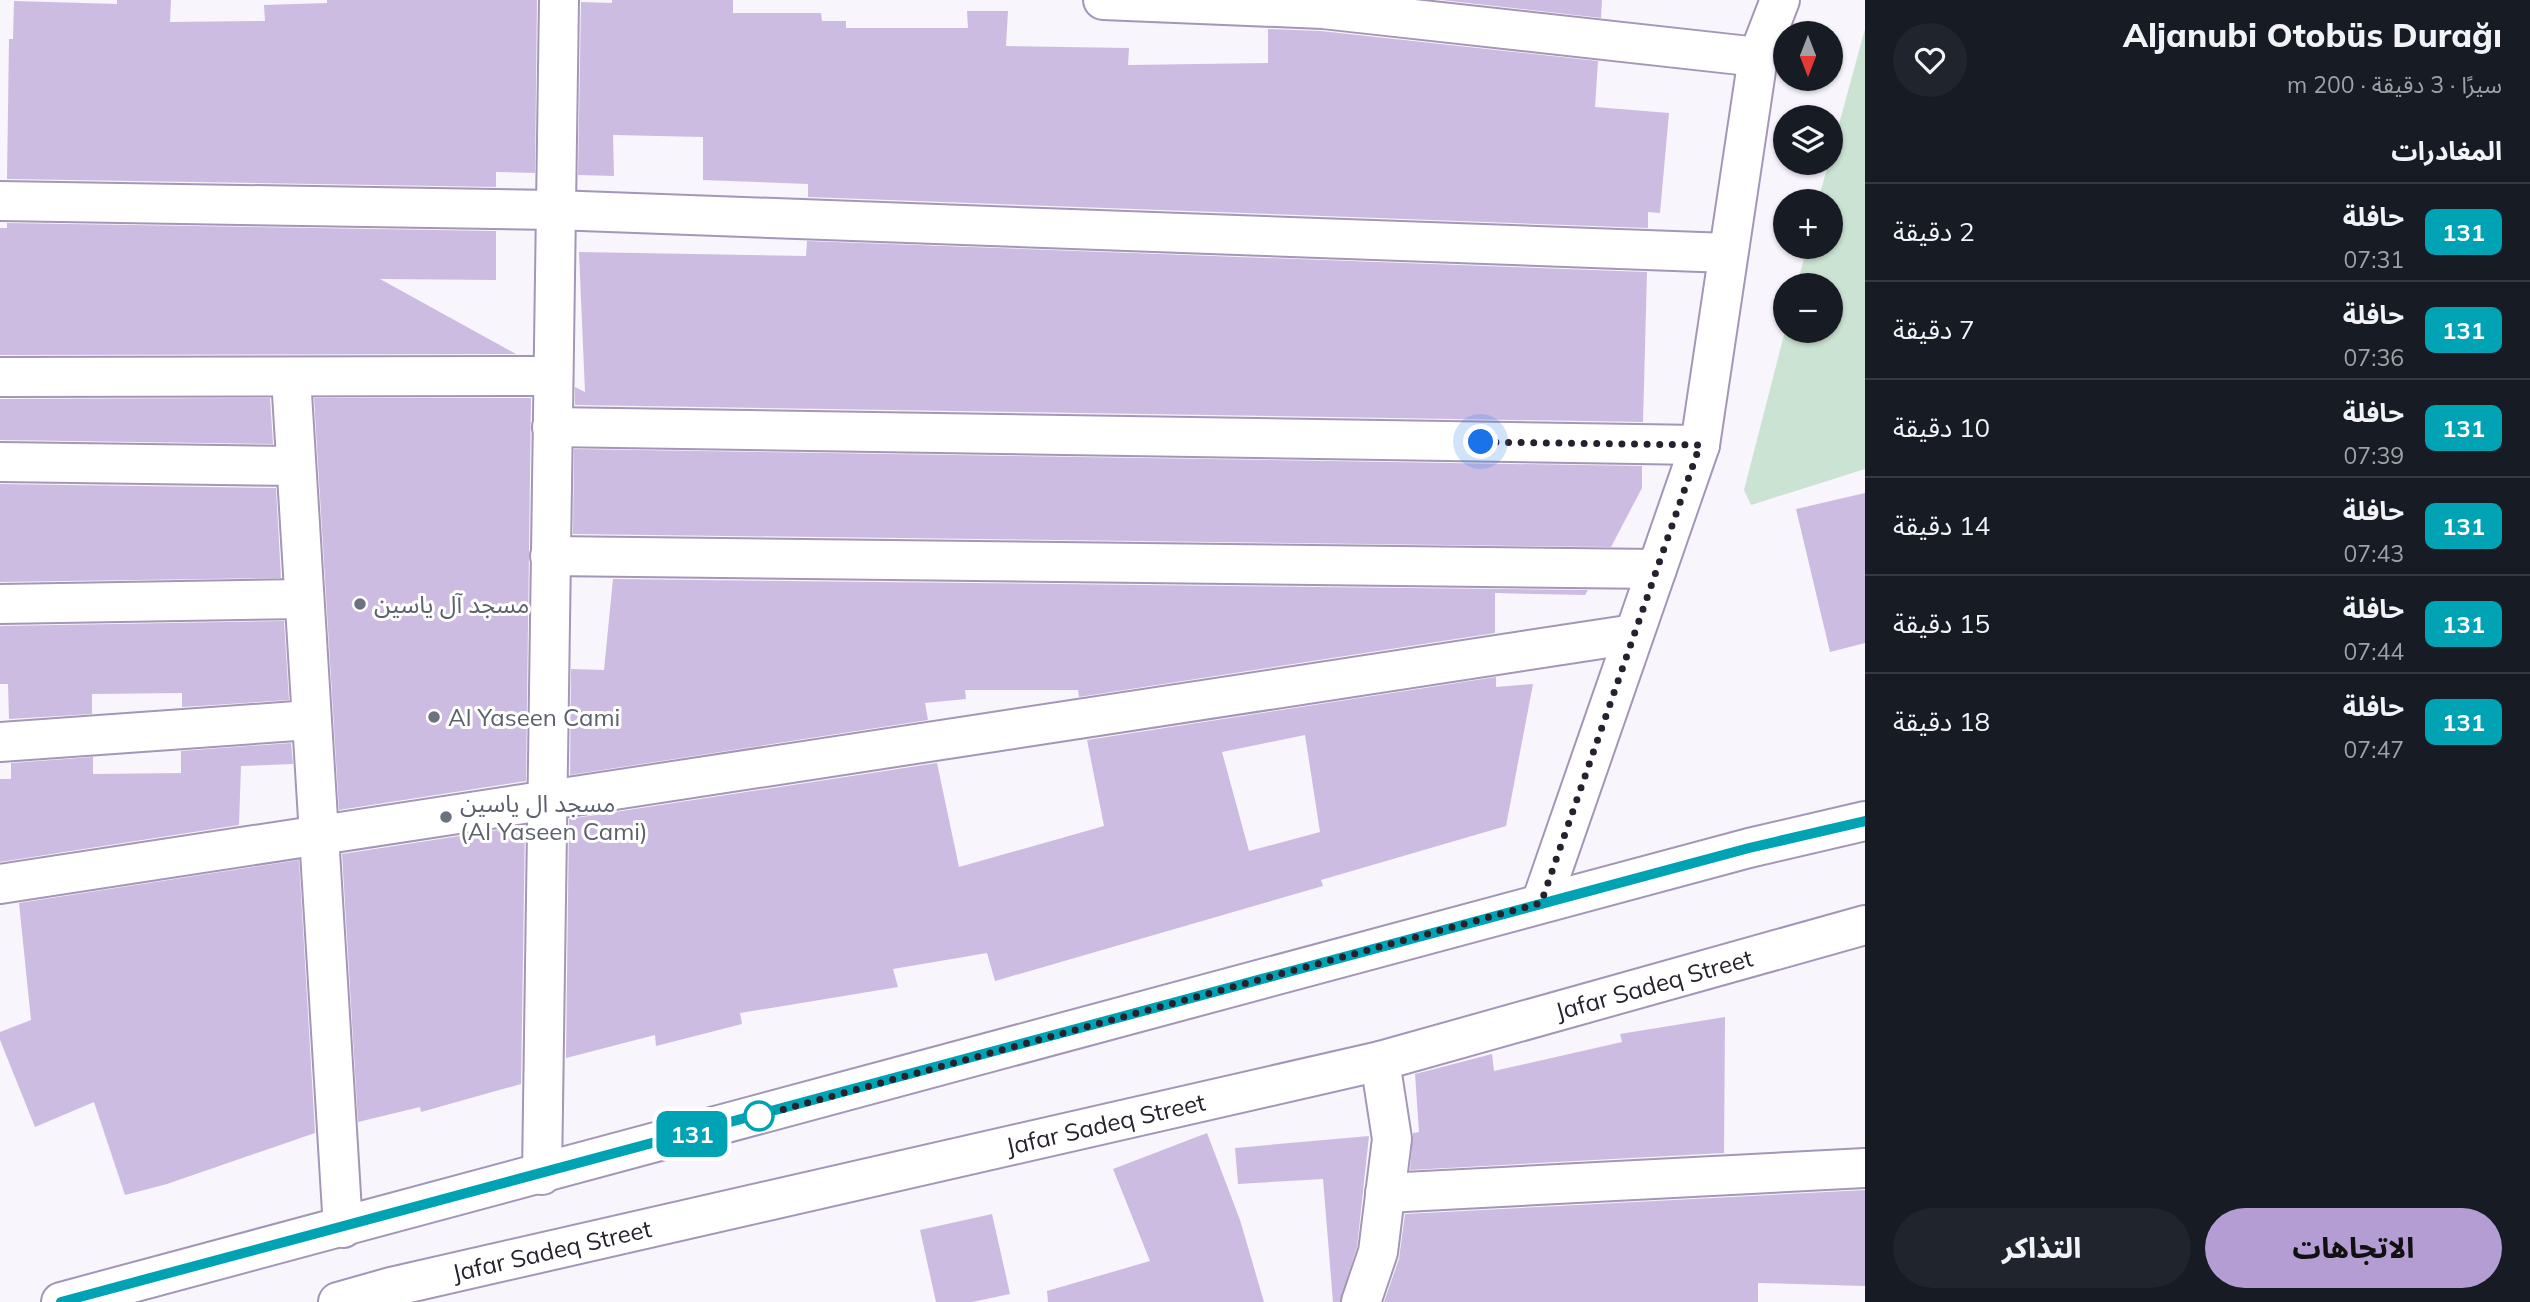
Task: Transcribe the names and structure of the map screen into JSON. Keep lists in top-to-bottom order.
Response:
{
  "streets": {
    "street": ["Jafar Sadeq Street"]
  },
  "places": ["مسجد آل ياسين", "Al Yaseen Cami", "مسجد ال ياسين (Al Yaseen Cami)"],
  "lines": ["bus line 131"],
  "north": "bottom",
  "page": {
    "heading": [
      ["Aljanubi Otobüs Durağı", "سيرًا · 3 دقيقة · 200 m"],
      "المغادرات"
    ],
    "on_map": "131",
    "map_buttons": ["+", "−"],
    "list": [
      {
        "mark": "131",
        "name": "حافلة",
        "note": "07:31",
        "value": "2 دقيقة"
      },
      {
        "mark": "131",
        "name": "حافلة",
        "note": "07:36",
        "value": "7 دقيقة"
      },
      {
        "mark": "131",
        "name": "حافلة",
        "note": "07:39",
        "value": "10 دقيقة"
      },
      {
        "mark": "131",
        "name": "حافلة",
        "note": "07:43",
        "value": "14 دقيقة"
      },
      {
        "mark": "131",
        "name": "حافلة",
        "note": "07:44",
        "value": "15 دقيقة"
      },
      {
        "mark": "131",
        "name": "حافلة",
        "note": "07:47",
        "value": "18 دقيقة"
      }
    ],
    "buttons": ["الاتجاهات", "التذاكر"]
  }
}
